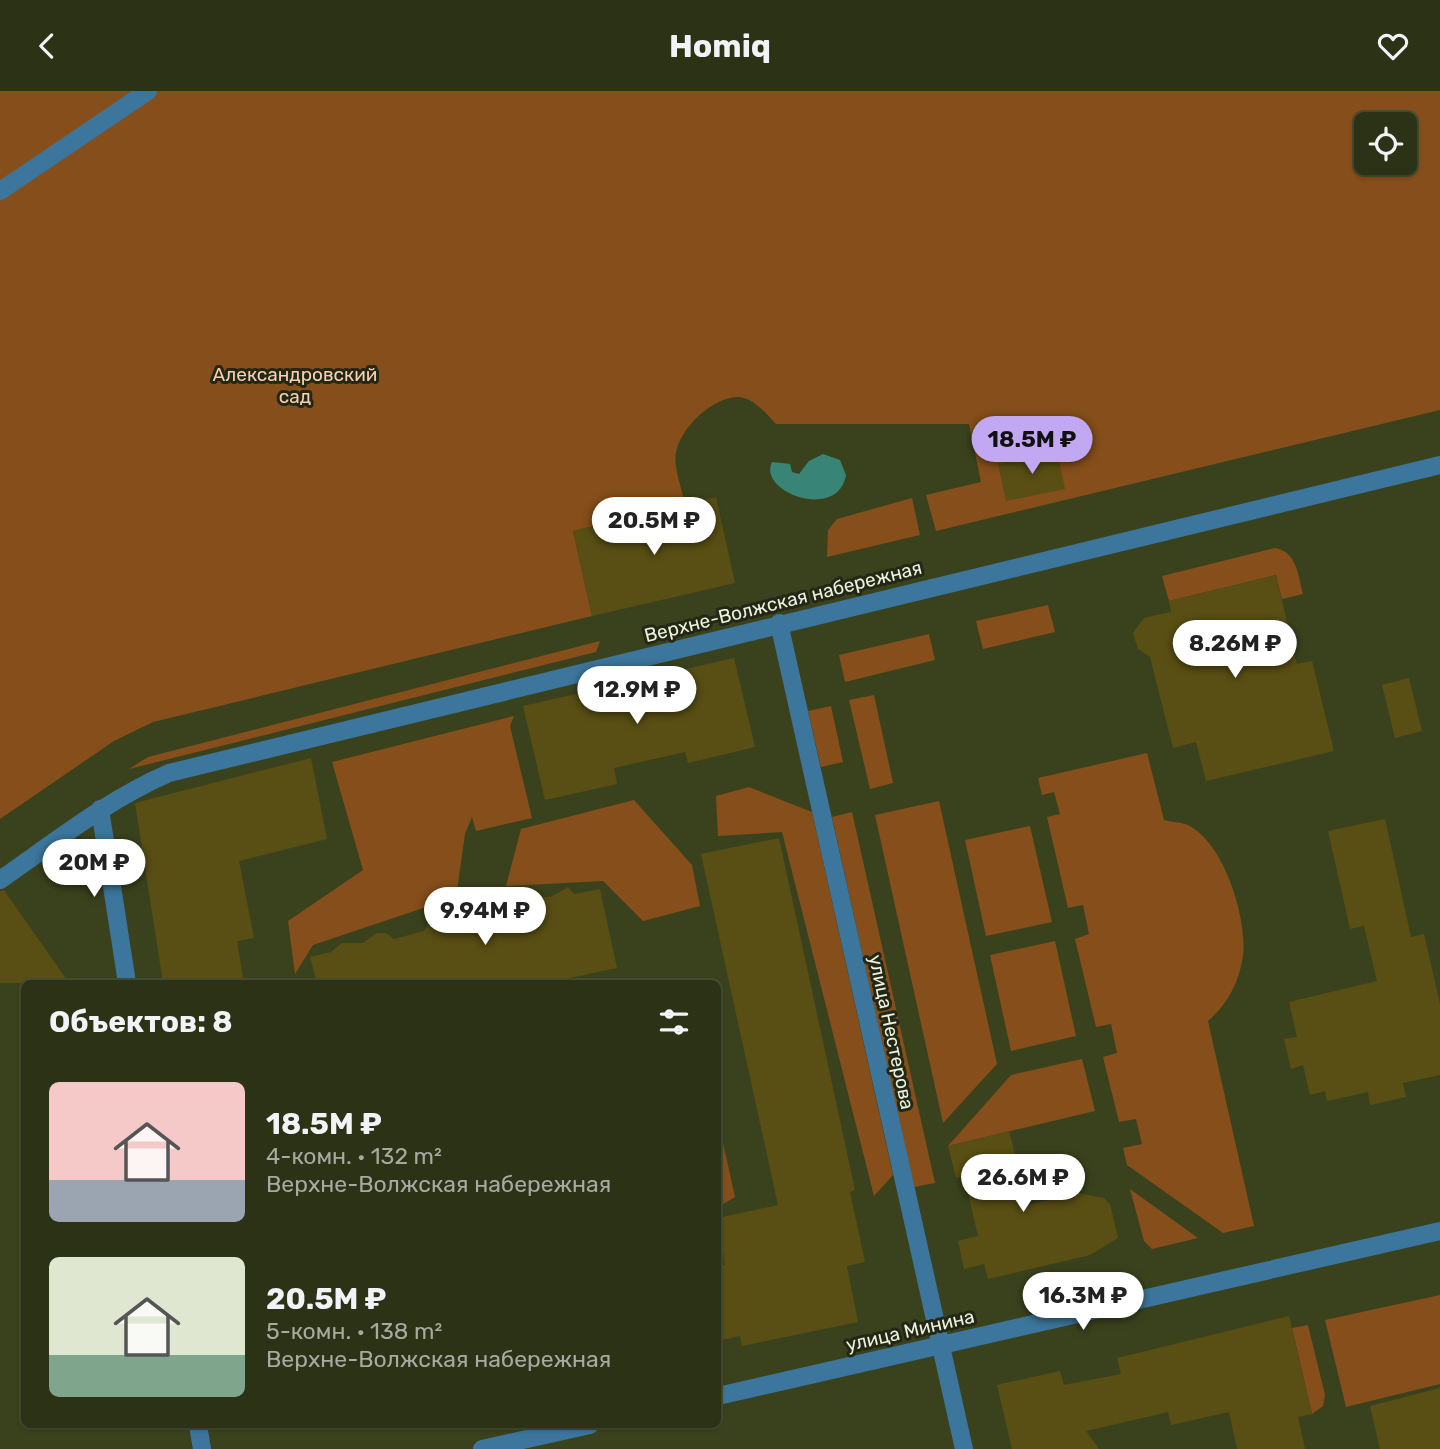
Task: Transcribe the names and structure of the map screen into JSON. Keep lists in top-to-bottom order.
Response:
{
  "streets": {
    "street": ["Верхне-Волжская набережная", "улица Нестерова", "улица Минина"]
  },
  "crossings": [
    ["Верхне-Волжская набережная", "улица Нестерова"],
    ["улица Нестерова", "улица Минина"]
  ],
  "parks": ["Александровский сад"],
  "page": {
    "header": "Homiq",
    "price": [
      "18.5M ₽",
      "20.5M ₽",
      "8.26M ₽",
      "12.9M ₽",
      "20M ₽",
      "9.94M ₽",
      "26.6M ₽",
      "16.3M ₽"
    ],
    "heading": "Объектов: 8",
    "list": [
      {
        "name": "18.5M ₽",
        "note": "4-комн. · 132 m² · Верхне-Волжская набережная"
      },
      {
        "name": "20.5M ₽",
        "note": "5-комн. · 138 m² · Верхне-Волжская набережная"
      }
    ]
  }
}
